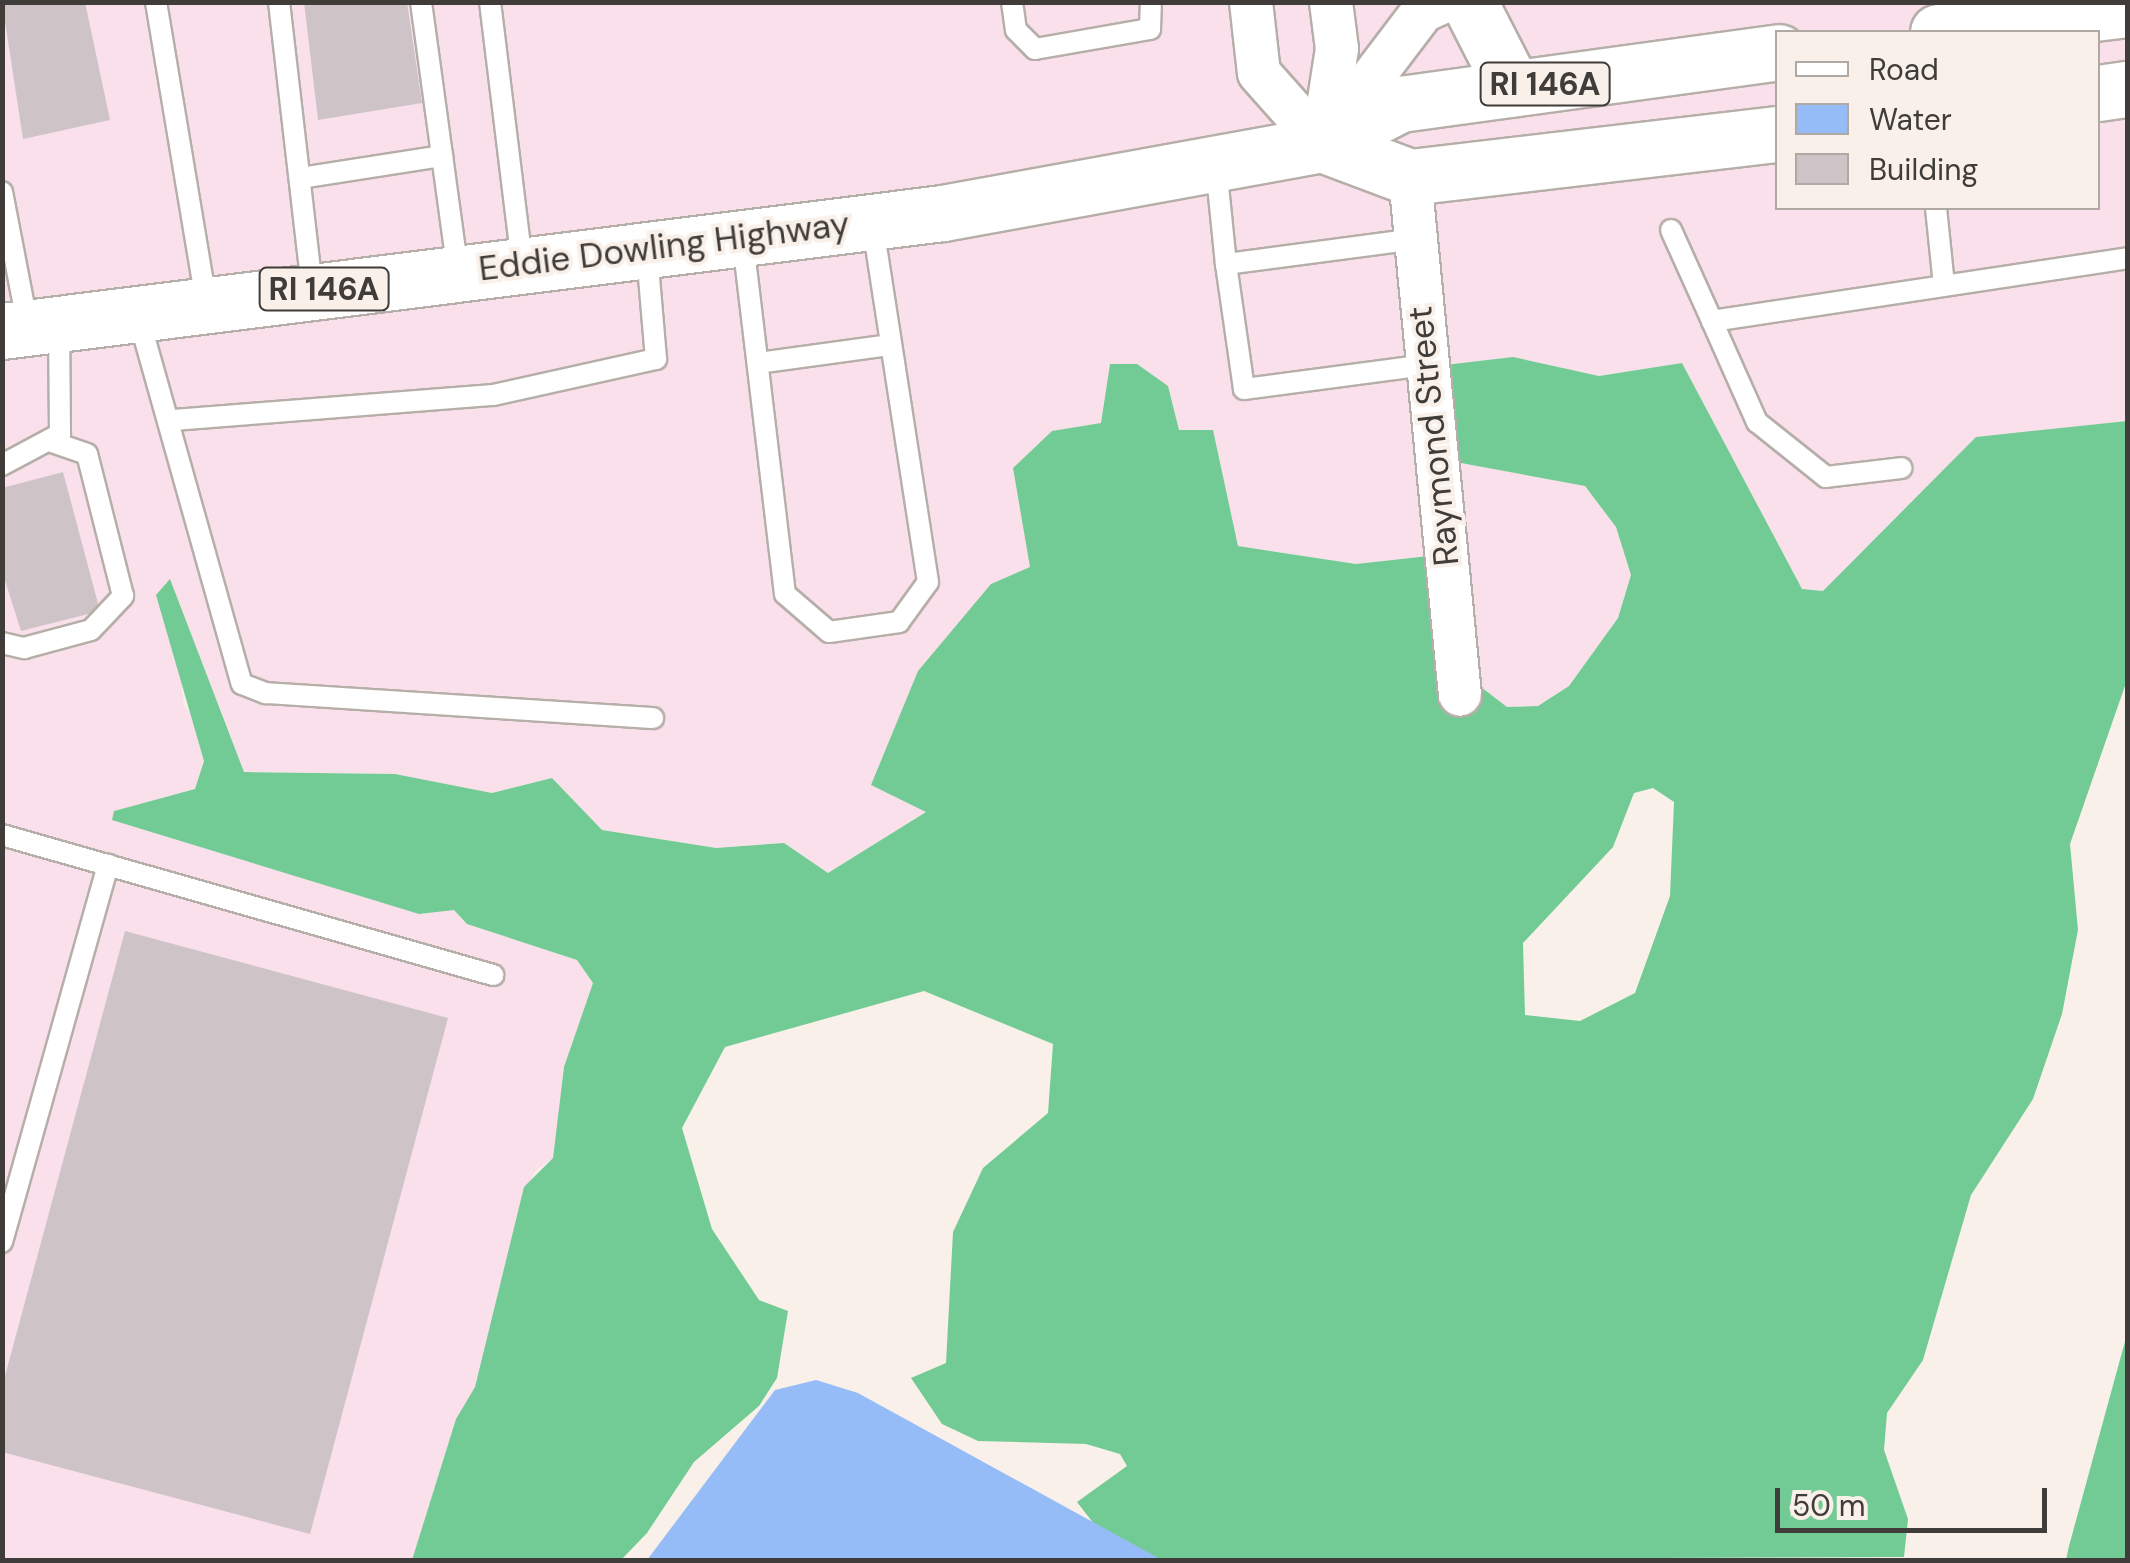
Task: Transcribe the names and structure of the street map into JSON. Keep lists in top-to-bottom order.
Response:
{
  "streets": {
    "main road": ["RI 146A", "Eddie Dowling Highway"],
    "street": ["Raymond Street"]
  },
  "crossings": [
    ["RI 146A", "Eddie Dowling Highway"],
    ["RI 146A", "Raymond Street"]
  ],
  "legend": ["Road", "Water", "Building"],
  "scale_bar": "50 m"
}
